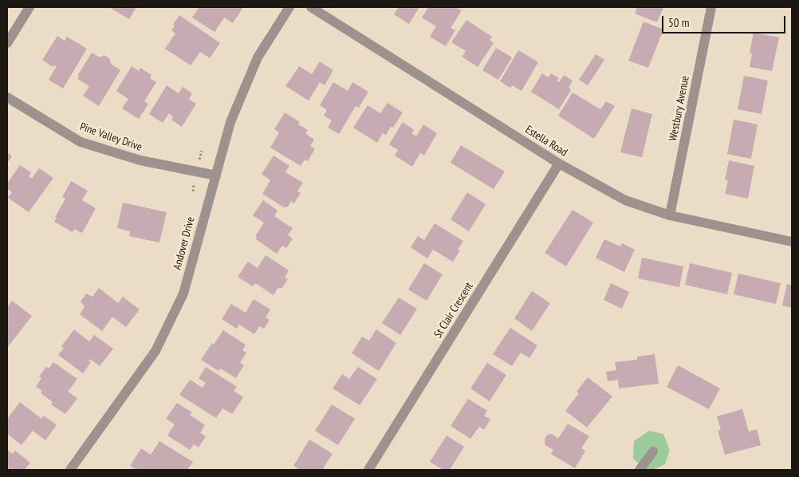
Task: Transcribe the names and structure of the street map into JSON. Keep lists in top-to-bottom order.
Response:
{
  "streets": {
    "street": [
      "Westbury Avenue",
      "Pine Valley Drive",
      "Estella Road",
      "Andover Drive",
      "St Clair Crescent"
    ]
  },
  "crossings": [
    ["Westbury Avenue", "Estella Road"],
    ["Pine Valley Drive", "Andover Drive"],
    ["Estella Road", "St Clair Crescent"]
  ],
  "scale_bar": "50 m"
}
